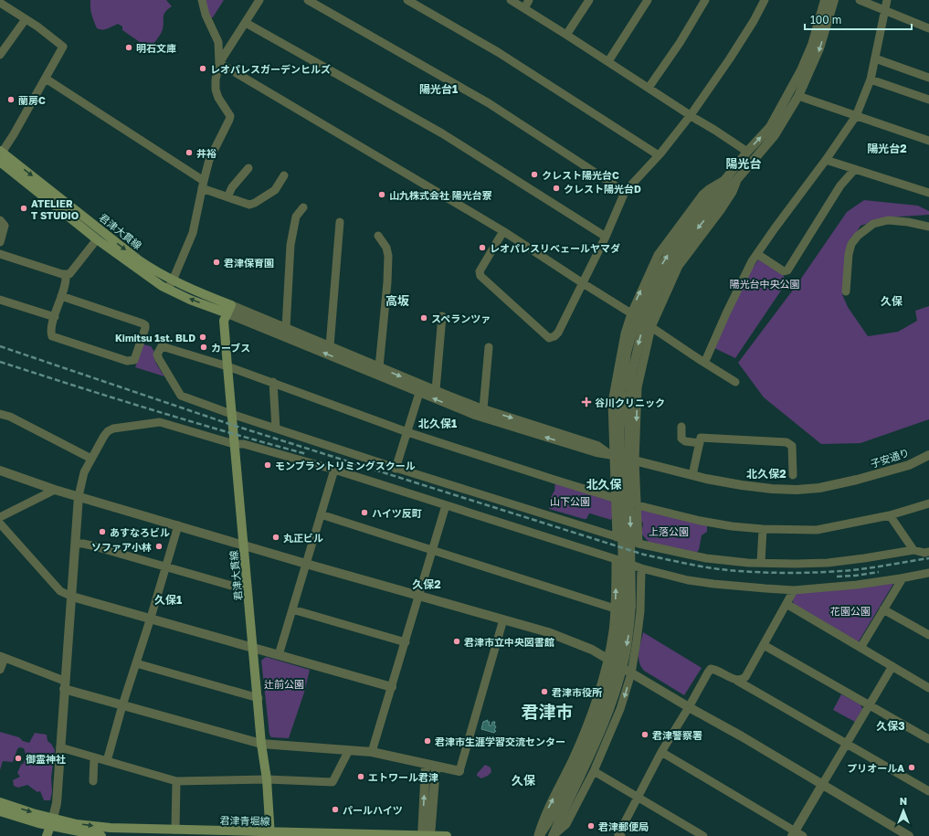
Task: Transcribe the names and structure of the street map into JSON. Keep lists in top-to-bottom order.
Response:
{
  "streets": {
    "main road": ["君津大貫線", "君津青堀線"],
    "street": ["子安通り"]
  },
  "crossings": [
    ["君津大貫線", "君津青堀線"]
  ],
  "districts": [
    "陽光台1",
    "陽光台2",
    "陽光台",
    "高坂",
    "久保",
    "北久保1",
    "北久保2",
    "北久保",
    "久保2",
    "久保1",
    "君津市",
    "久保3",
    "久保"
  ],
  "parks": [
    "陽光台中央公園",
    "山下公園",
    "上落公園",
    "花園公園",
    "辻前公園"
  ],
  "places": {
    "other": [
      "明石文庫",
      "レオパレスガーデンヒルズ",
      "蘭房C",
      "井裕",
      "クレスト陽光台C",
      "クレスト陽光台D",
      "山九株式会社 陽光台寮",
      "ATELIER T STUDIO",
      "レオパレスリベェールヤマダ",
      "君津保育園",
      "スペランツァ",
      "Kimitsu 1st. BLD",
      "カーブス",
      "モンブラントリミングスクール",
      "ハイツ反町",
      "あすなろビル",
      "丸正ビル",
      "ソファア小林",
      "君津市立中央図書館",
      "君津市役所",
      "君津警察署",
      "君津市生涯学習交流センター",
      "御霊神社",
      "プリオールA",
      "エトワール君津",
      "パールハイツ",
      "君津郵便局"
    ],
    "health": ["谷川クリニック"]
  },
  "scale_bar": "100 m",
  "north": "top"
}
